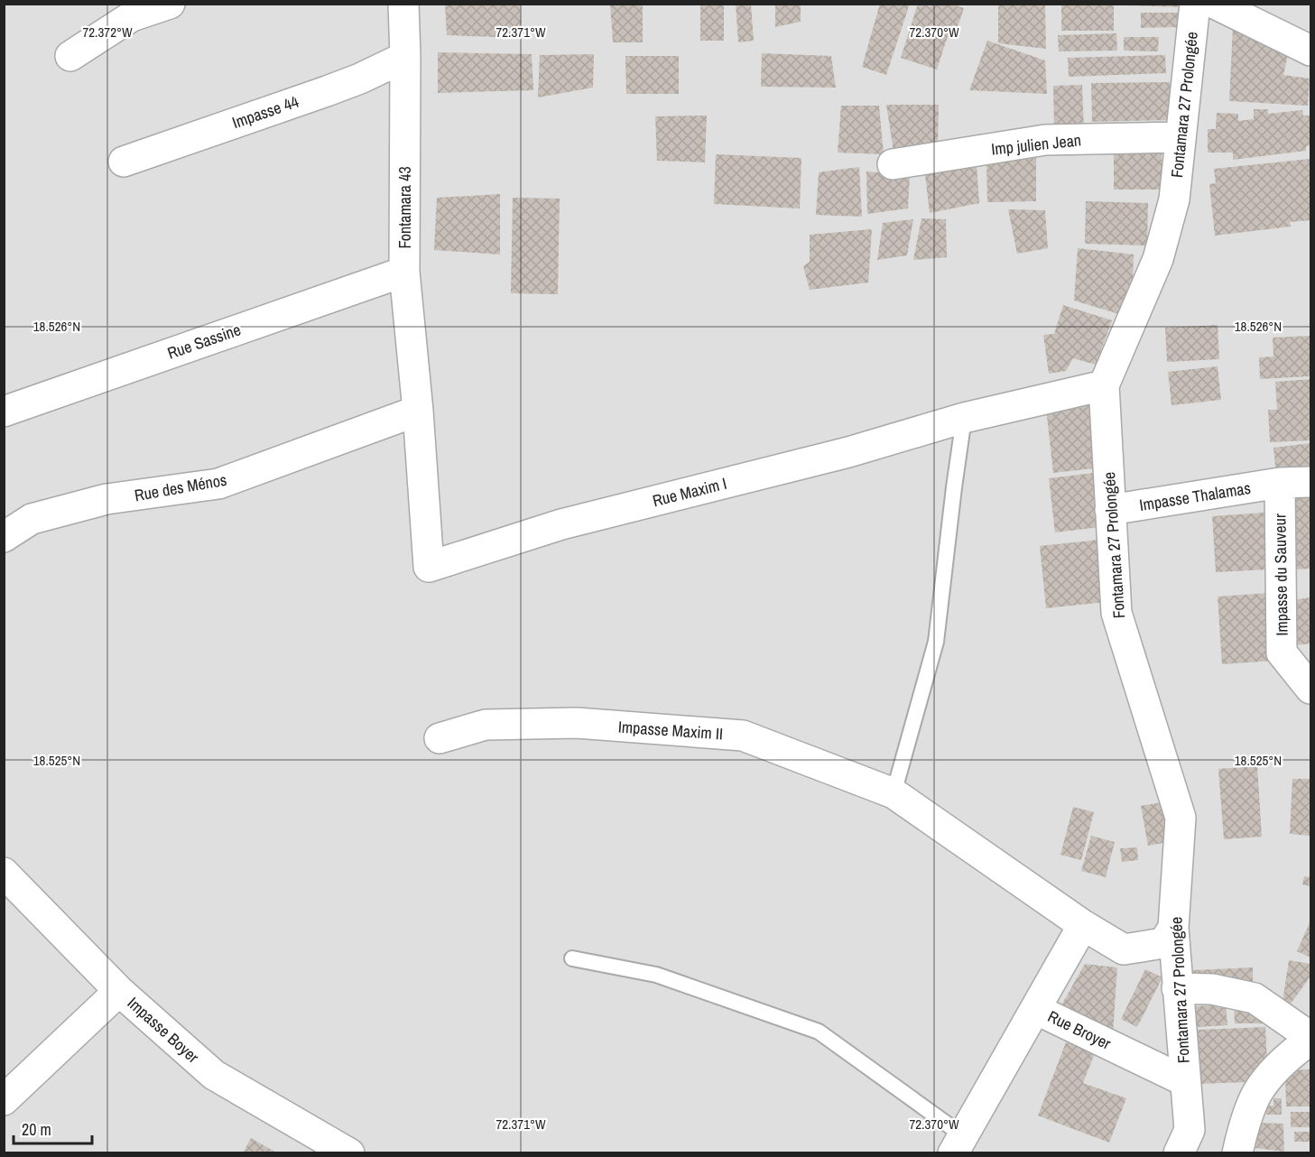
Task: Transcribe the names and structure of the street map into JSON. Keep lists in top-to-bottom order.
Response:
{
  "streets": {
    "street": [
      "Fontamara 27 Prolongée",
      "Impasse 44",
      "Imp julien Jean",
      "Fontamara 43",
      "Rue Sassine",
      "Rue des Ménos",
      "Rue Maxim I",
      "Impasse Thalamas",
      "Impasse du Sauveur",
      "Impasse Maxim II",
      "Impasse Boyer",
      "Rue Broyer"
    ]
  },
  "crossings": [
    ["Fontamara 27 Prolongée", "Imp julien Jean"],
    ["Fontamara 27 Prolongée", "Rue Maxim I"],
    ["Fontamara 27 Prolongée", "Impasse Thalamas"],
    ["Fontamara 27 Prolongée", "Impasse Maxim II"],
    ["Fontamara 27 Prolongée", "Rue Broyer"],
    ["Impasse 44", "Fontamara 43"],
    ["Fontamara 43", "Rue Sassine"],
    ["Fontamara 43", "Rue des Ménos"],
    ["Fontamara 43", "Rue Maxim I"],
    ["Rue des Ménos", "Rue Maxim I"],
    ["Impasse Thalamas", "Impasse du Sauveur"]
  ],
  "scale_bar": "20 m",
  "coordinates": [
    "72.372°W",
    "72.371°W",
    "72.370°W",
    "18.526°N",
    "18.525°N"
  ]
}
